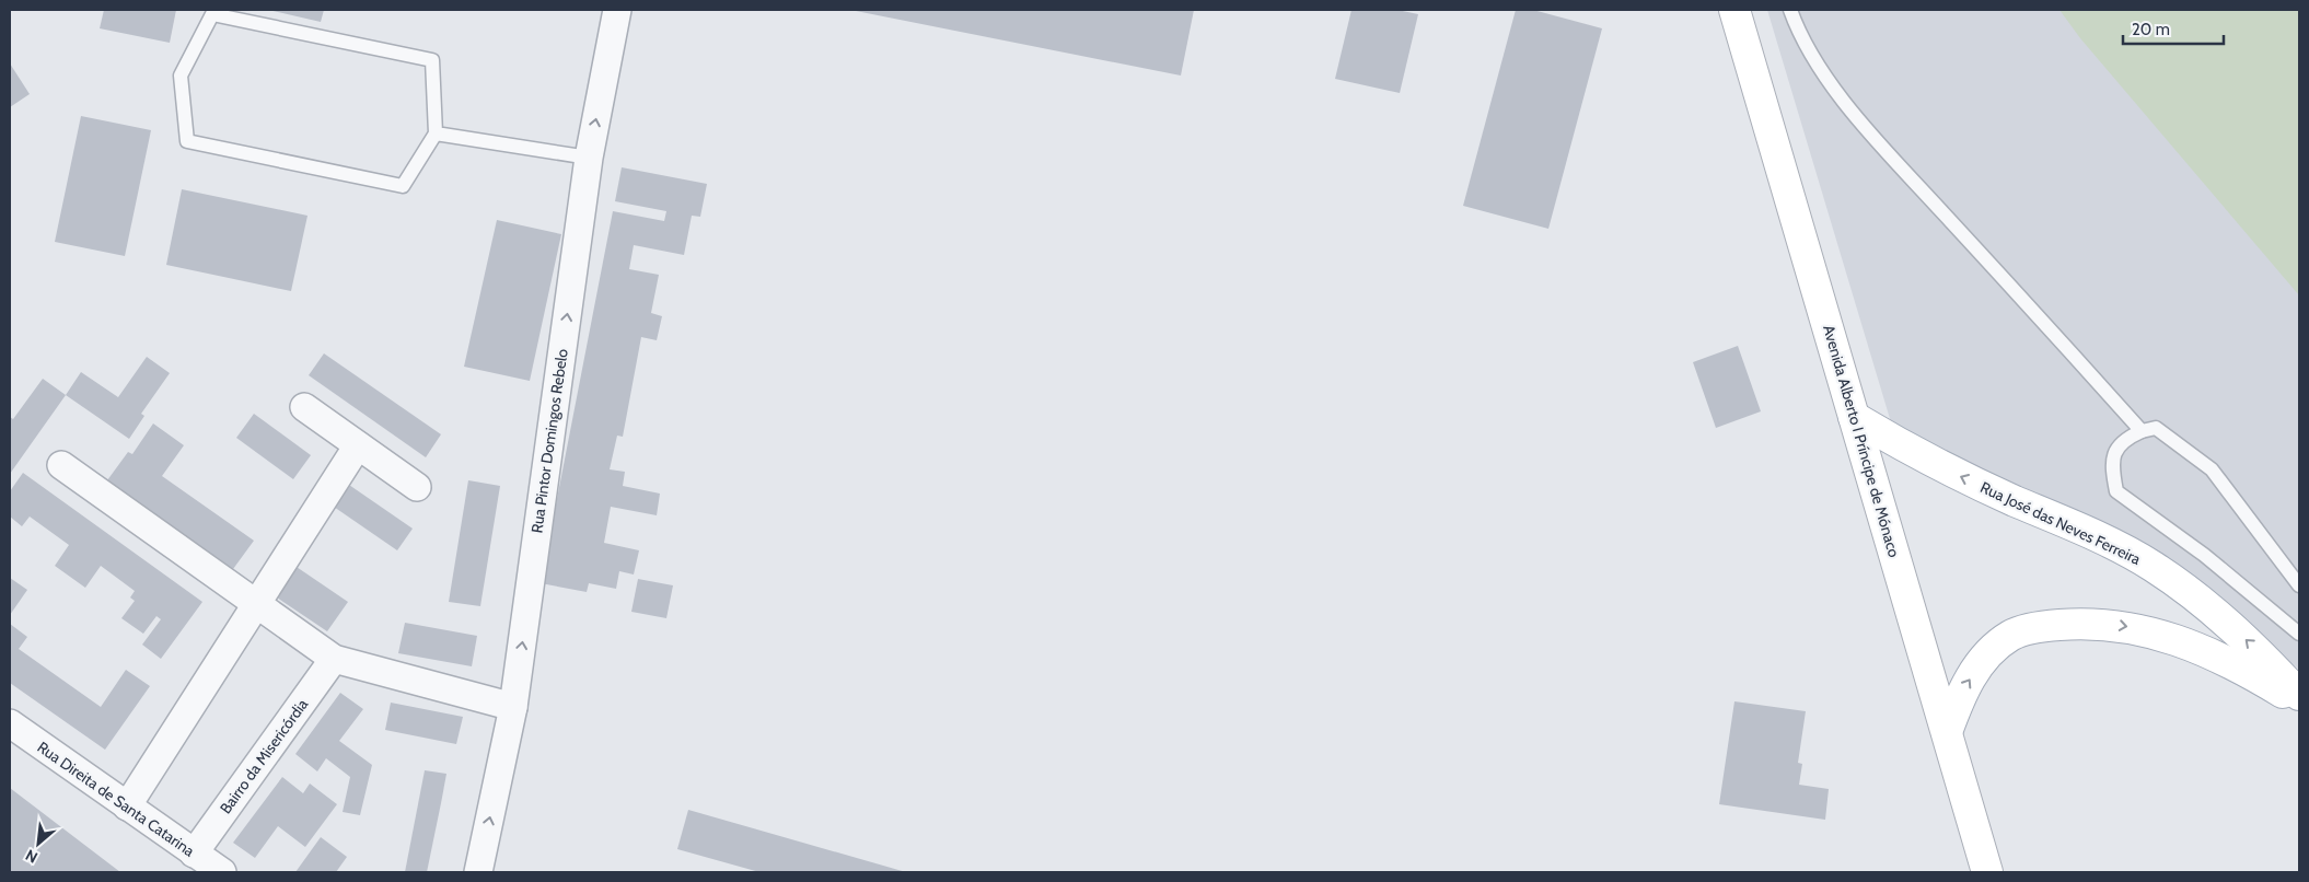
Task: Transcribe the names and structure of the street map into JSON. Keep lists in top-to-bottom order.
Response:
{
  "streets": {
    "main road": ["Avenida Alberto I Príncipe de Mónaco", "Rua José das Neves Ferreira"],
    "street": ["Rua Pintor Domingos Rebelo", "Bairro da Misericórdia", "Rua Direita de Santa Catarina"]
  },
  "crossings": [
    ["Avenida Alberto I Príncipe de Mónaco", "Rua José das Neves Ferreira"],
    ["Bairro da Misericórdia", "Rua Direita de Santa Catarina"]
  ],
  "one_way": ["Rua Pintor Domingos Rebelo", "Rua José das Neves Ferreira"],
  "scale_bar": "20 m",
  "north": "bottom left"
}
